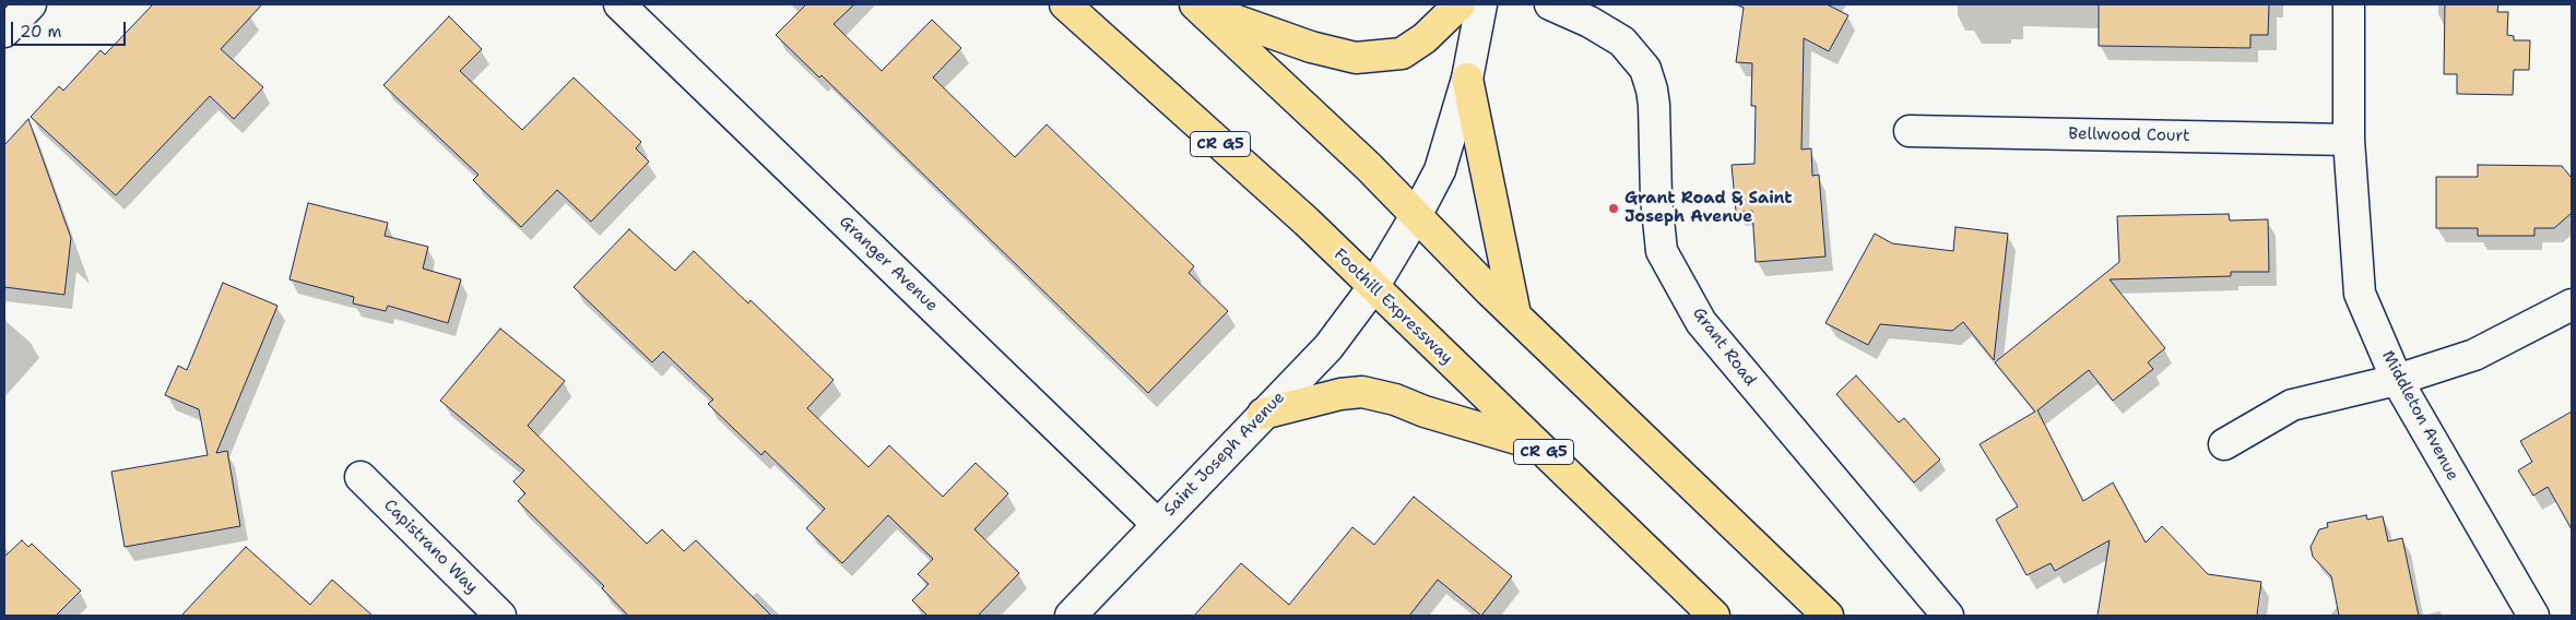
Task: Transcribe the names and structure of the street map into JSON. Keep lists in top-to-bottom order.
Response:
{
  "streets": {
    "highway": ["CR G5", "Foothill Expressway"],
    "street": [
      "Bellwood Court",
      "Granger Avenue",
      "Grant Road",
      "Middleton Avenue",
      "Saint Joseph Avenue",
      "Capistrano Way"
    ]
  },
  "crossings": [
    ["Bellwood Court", "Middleton Avenue"],
    ["Granger Avenue", "Saint Joseph Avenue"],
    ["Foothill Expressway", "Saint Joseph Avenue"]
  ],
  "places": ["Grant Road & Saint Joseph Avenue"],
  "scale_bar": "20 m"
}
